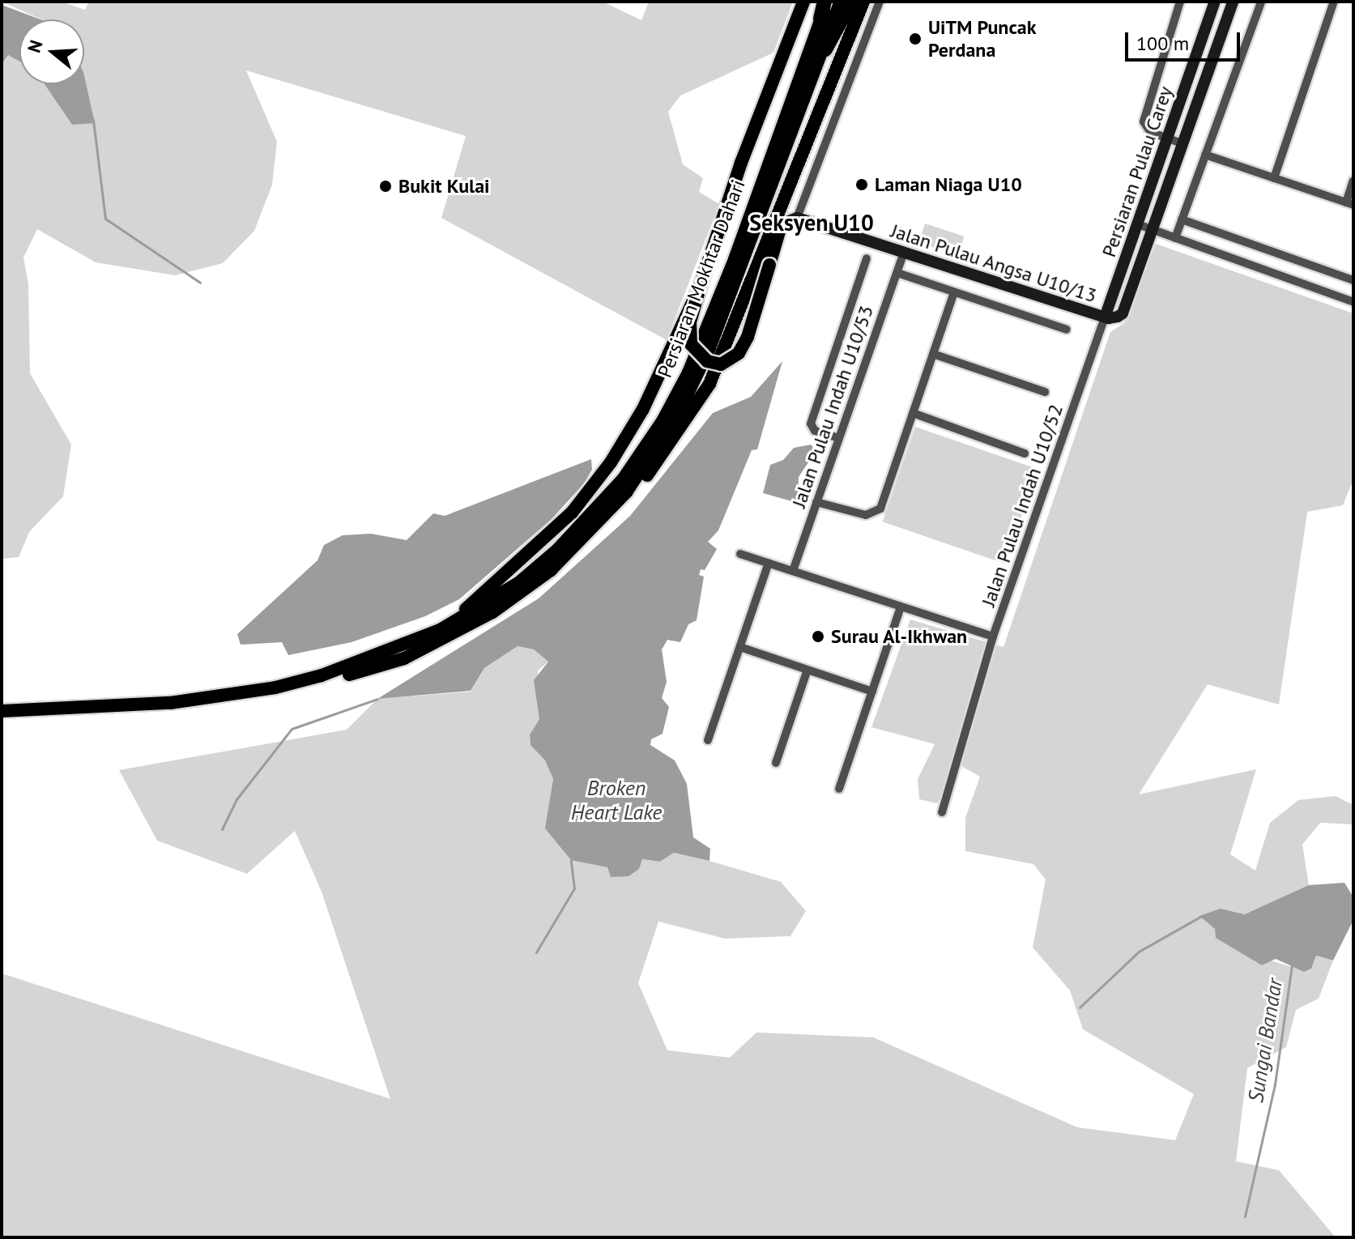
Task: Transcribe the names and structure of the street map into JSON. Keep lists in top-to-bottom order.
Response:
{
  "streets": {
    "main road": ["Persiaran Mokhtar Dahari"],
    "street": [
      "Persiaran Pulau Carey",
      "Jalan Pulau Angsa U10/13",
      "Jalan Pulau Indah U10/53",
      "Jalan Pulau Indah U10/52"
    ]
  },
  "crossings": [
    ["Persiaran Pulau Carey", "Jalan Pulau Angsa U10/13"],
    ["Persiaran Pulau Carey", "Jalan Pulau Indah U10/52"],
    ["Jalan Pulau Angsa U10/13", "Jalan Pulau Indah U10/53"],
    ["Jalan Pulau Angsa U10/13", "Jalan Pulau Indah U10/52"],
    ["Jalan Pulau Indah U10/53", "Jalan Pulau Indah U10/52"]
  ],
  "districts": ["Seksyen U10"],
  "water": ["Broken Heart Lake", "Sungai Bandar"],
  "places": [
    "UiTM Puncak Perdana",
    "Laman Niaga U10",
    "Bukit Kulai",
    "Surau Al-Ikhwan"
  ],
  "scale_bar": "100 m",
  "north": "left"
}
